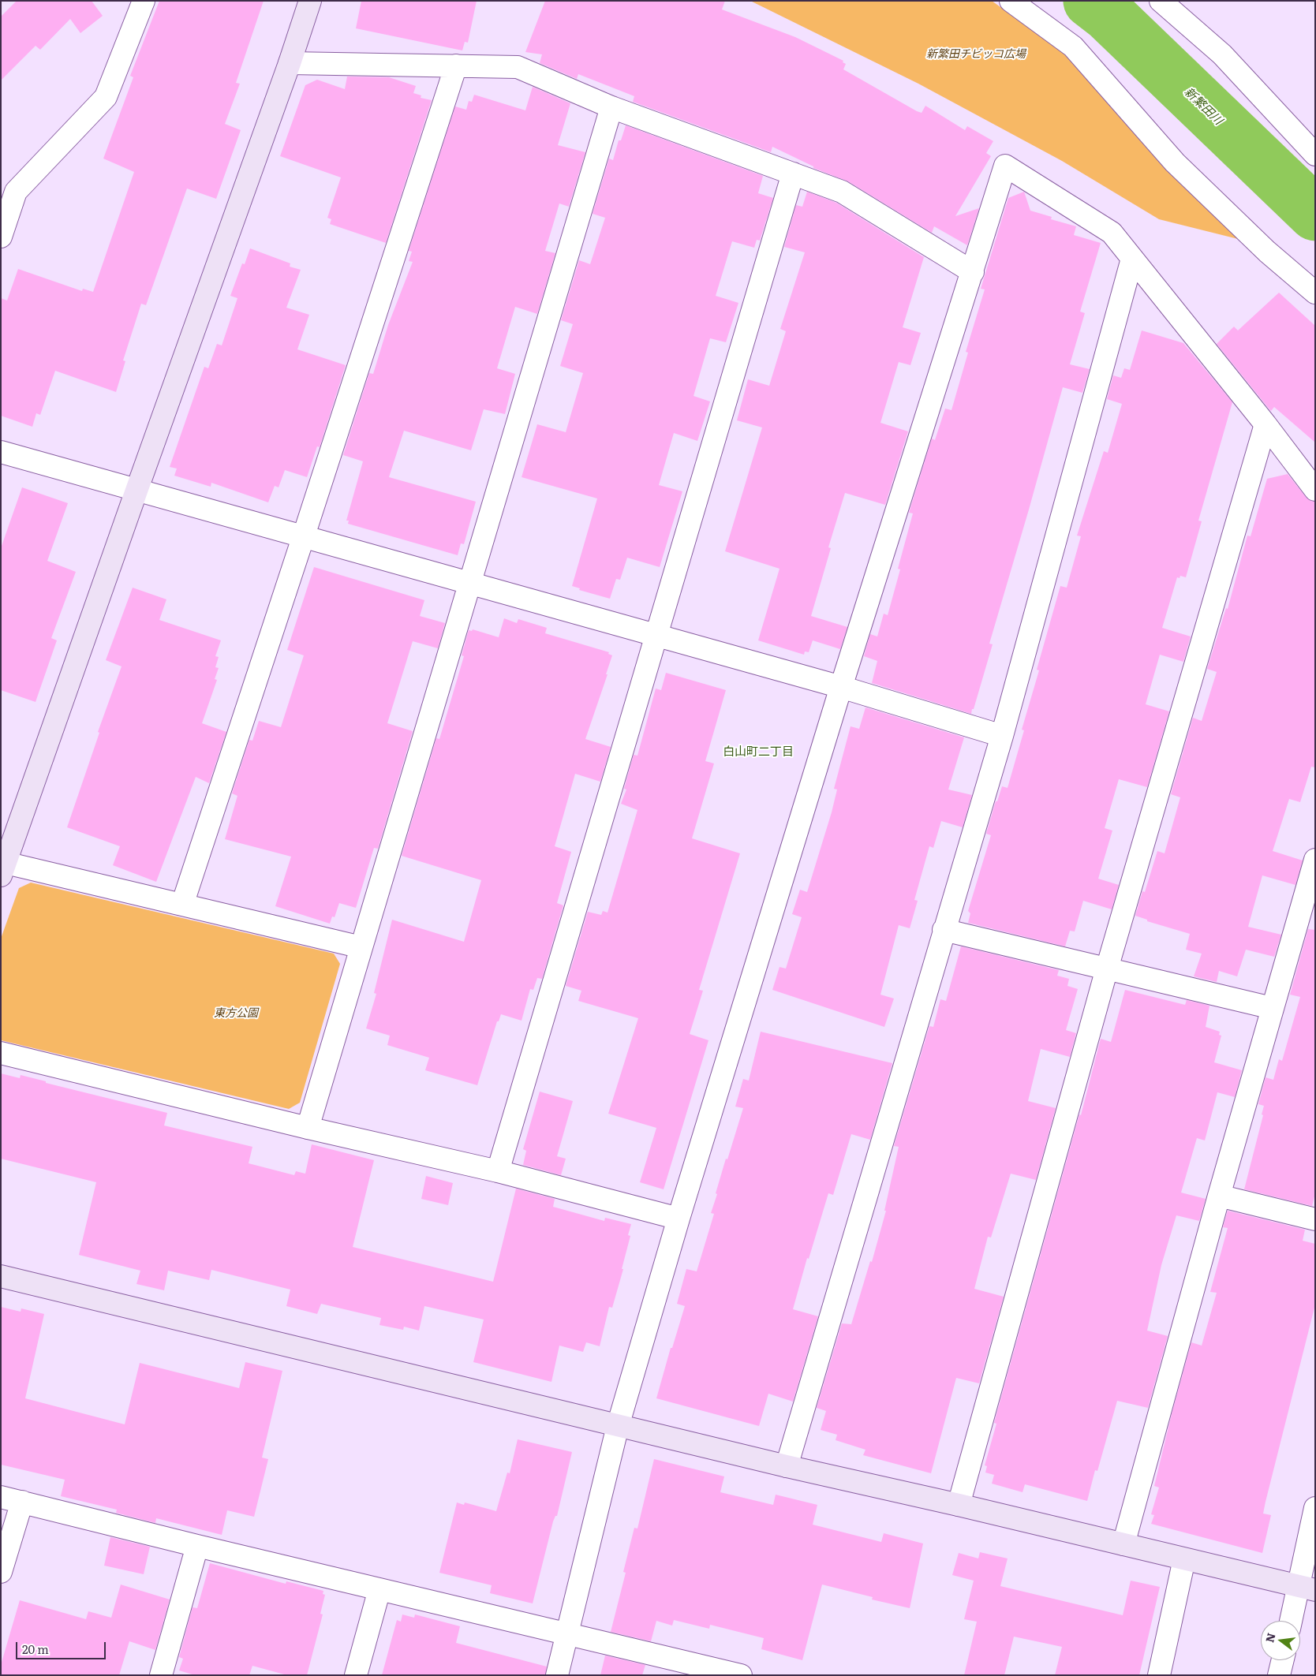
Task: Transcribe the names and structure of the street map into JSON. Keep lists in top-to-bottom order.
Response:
{
  "districts": ["白山町二丁目"],
  "water": ["新繁田川"],
  "parks": ["新繁田チビッコ広場", "東方公園"],
  "scale_bar": "20 m",
  "north": "left"
}
